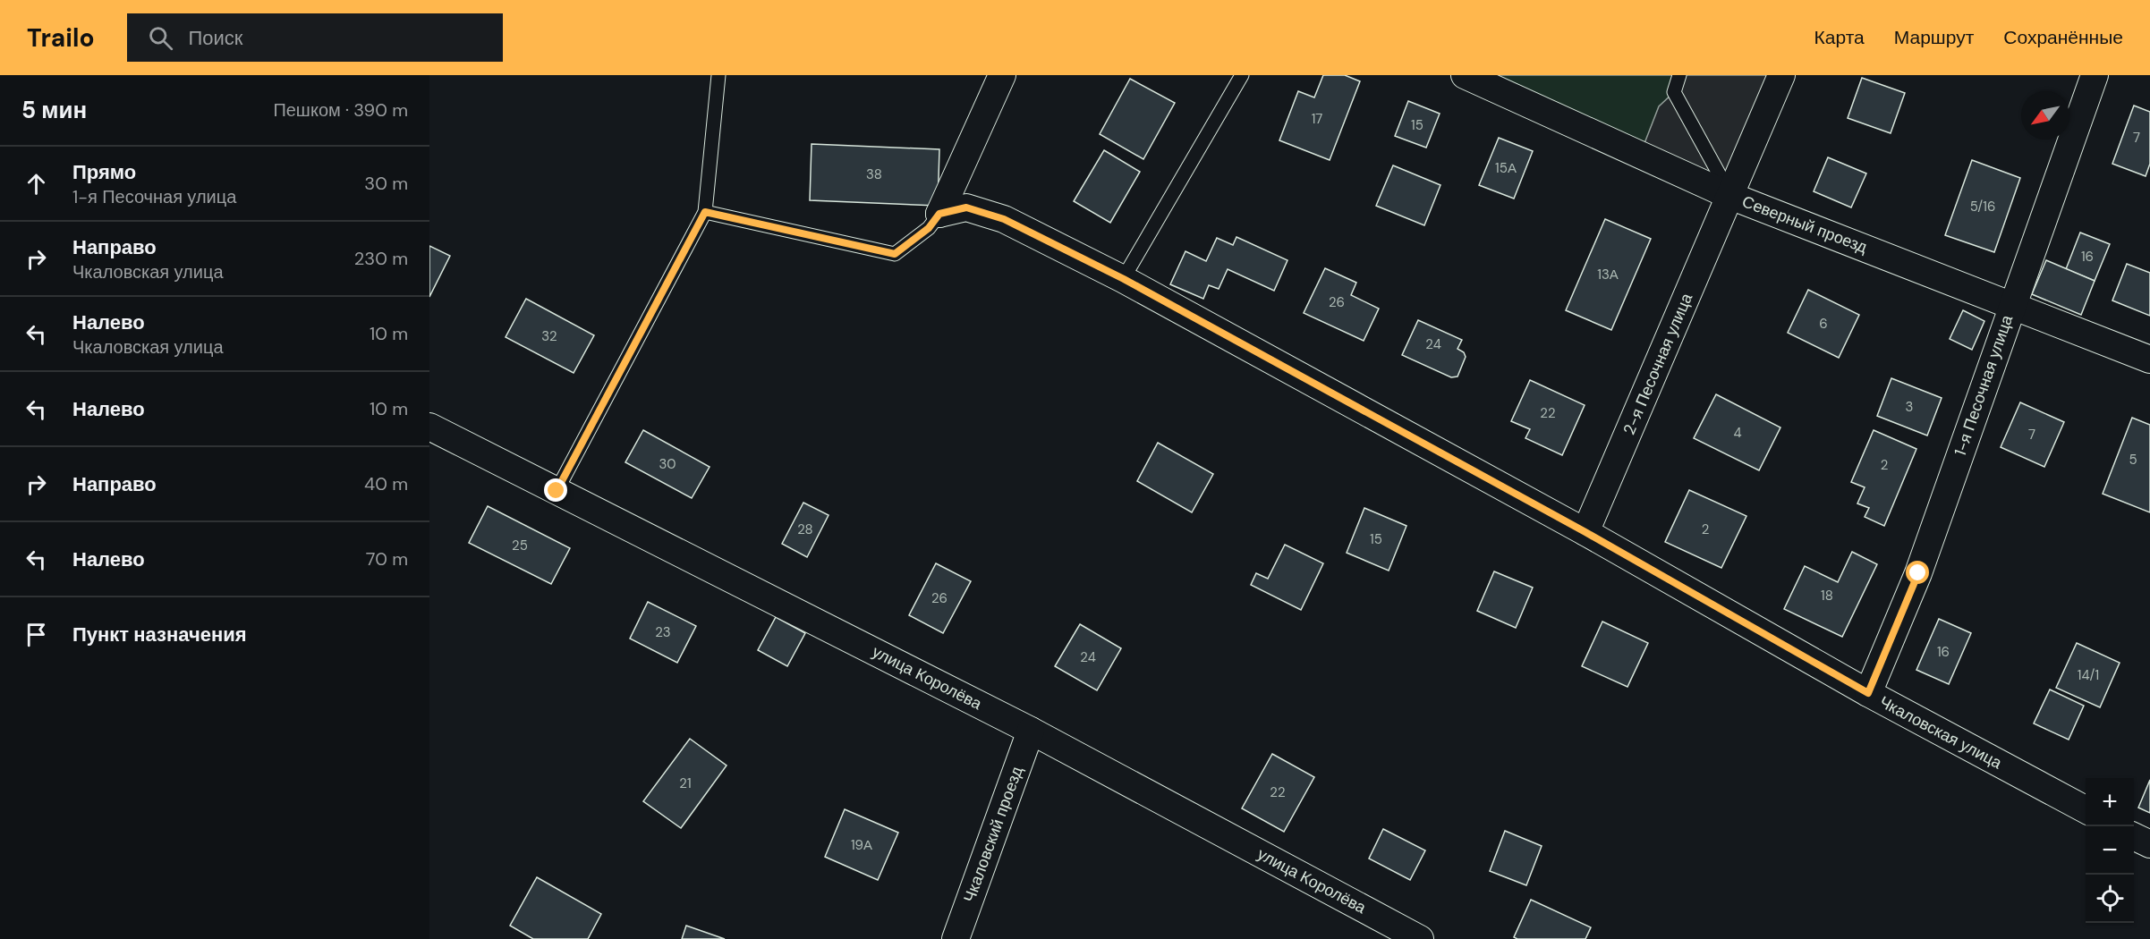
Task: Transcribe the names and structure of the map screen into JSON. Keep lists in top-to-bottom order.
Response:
{
  "streets": {
    "street": [
      "Северный проезд",
      "2-я Песочная улица",
      "1-я Песочная улица",
      "улица Королёва",
      "Чкаловская улица",
      "Чкаловский проезд"
    ]
  },
  "crossings": [
    ["Северный проезд", "2-я Песочная улица"],
    ["Северный проезд", "1-я Песочная улица"],
    ["2-я Песочная улица", "Чкаловская улица"],
    ["1-я Песочная улица", "Чкаловская улица"],
    ["улица Королёва", "Чкаловский проезд"]
  ],
  "house_numbers": [
    "17",
    "15",
    "7",
    "15А",
    "38",
    "5/16",
    "16",
    "13А",
    "26",
    "6",
    "32",
    "24",
    "3",
    "22",
    "4",
    "7",
    "5",
    "30",
    "2",
    "28",
    "2",
    "15",
    "25",
    "18",
    "26",
    "23",
    "16",
    "24",
    "14/1",
    "21",
    "22",
    "19А"
  ],
  "north": "bottom left",
  "page": {
    "header": "Trailo",
    "search": "Поиск",
    "nav": ["Карта", "Маршрут", "Сохранённые"],
    "heading": ["5 мин", "Пешком · 390 m"],
    "list": [
      ["Прямо", "1-я Песочная улица", "30 m"],
      ["Направо", "Чкаловская улица", "230 m"],
      ["Налево", "Чкаловская улица", "10 m"],
      ["Налево", "10 m"],
      ["Направо", "40 m"],
      ["Налево", "70 m"],
      "Пункт назначения"
    ],
    "map_buttons": ["+", "−"]
  }
}
